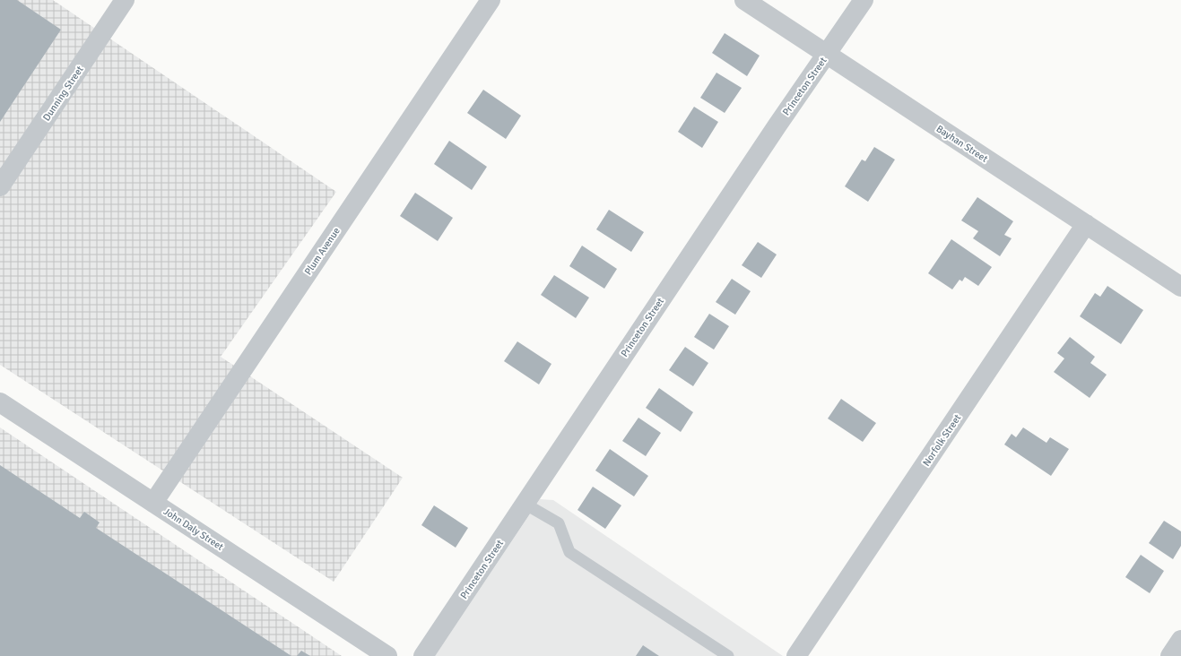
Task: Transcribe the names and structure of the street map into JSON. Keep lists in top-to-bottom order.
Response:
{
  "streets": {
    "street": [
      "Princeton Street",
      "Dunning Street",
      "Bayhan Street",
      "Plum Avenue",
      "Norfolk Street",
      "John Daly Street"
    ]
  },
  "crossings": [
    ["Princeton Street", "Bayhan Street"],
    ["Bayhan Street", "Norfolk Street"],
    ["Plum Avenue", "John Daly Street"]
  ]
}
